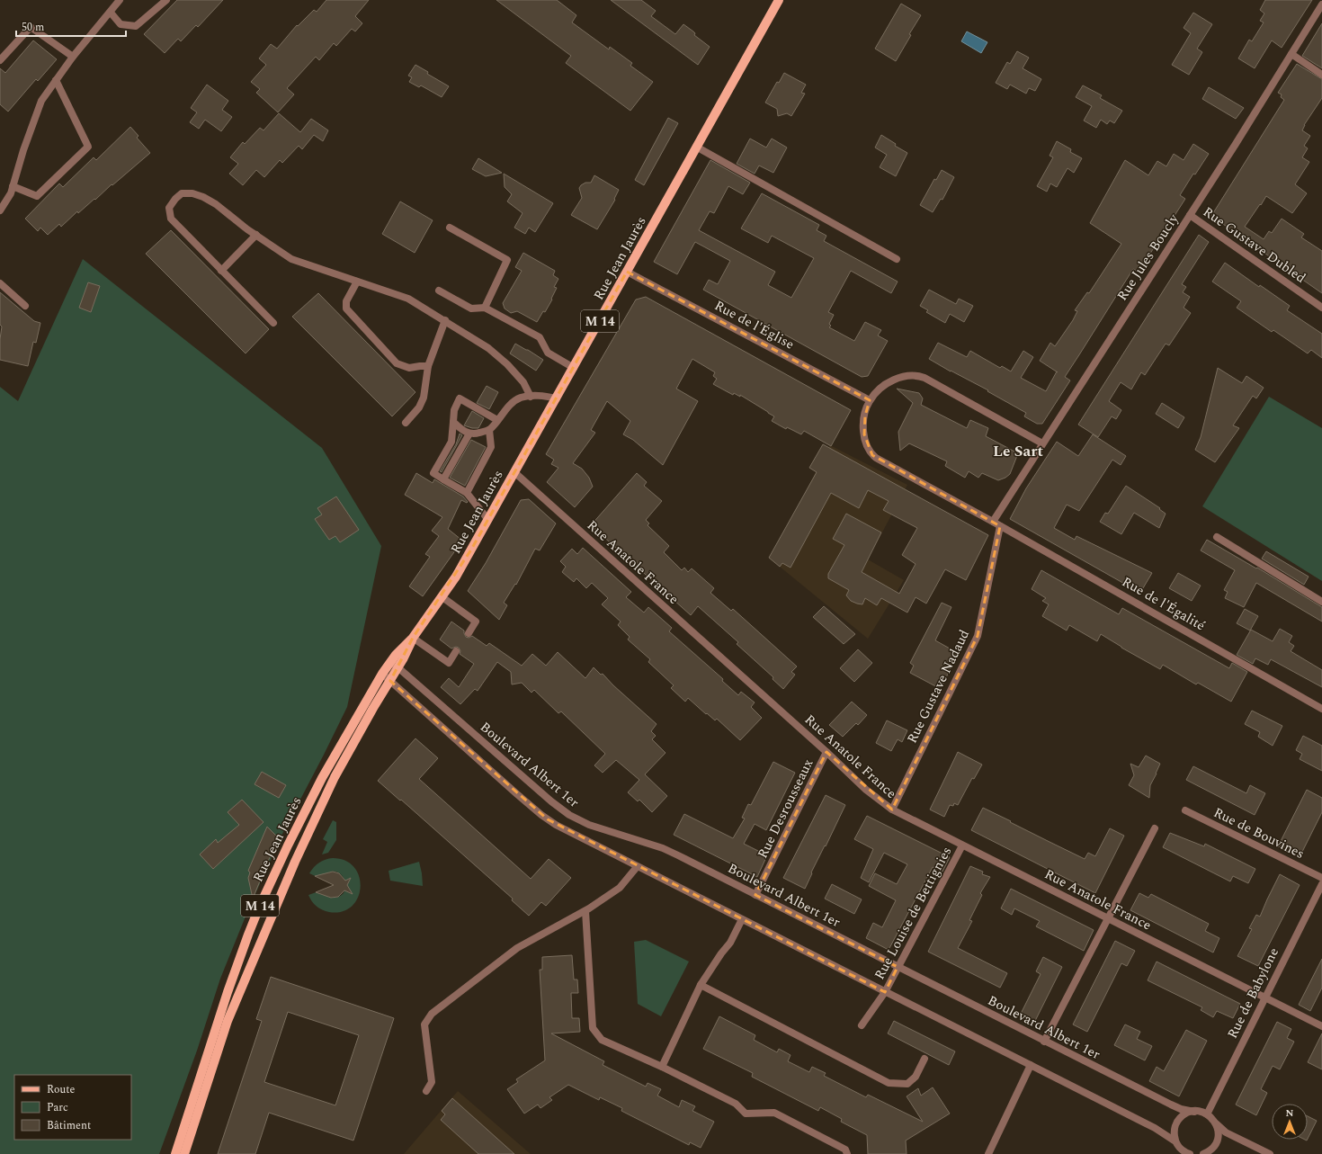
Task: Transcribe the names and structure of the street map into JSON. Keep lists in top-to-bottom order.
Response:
{
  "streets": {
    "main road": ["Rue Jean Jaurès", "M 14"],
    "street": [
      "Rue Gustave Dubled",
      "Rue Jules Boucly",
      "Rue de l'Église",
      "Rue Anatole France",
      "Rue de l'Égalité",
      "Rue Gustave Nadaud",
      "Boulevard Albert 1er",
      "Rue Desrousseaux",
      "Rue de Bouvines",
      "Rue Louise de Bettignies",
      "Rue de Babylone"
    ]
  },
  "crossings": [
    ["Rue Gustave Dubled", "Rue Jules Boucly"],
    ["Rue Jules Boucly", "Rue de l'Égalité"],
    ["Rue Jean Jaurès", "Rue de l'Église"],
    ["Rue Jean Jaurès", "Rue Anatole France"],
    ["Rue Jean Jaurès", "Boulevard Albert 1er"],
    ["Rue de l'Église", "Rue de l'Égalité"],
    ["Rue Anatole France", "Rue Gustave Nadaud"],
    ["Rue Anatole France", "Rue Desrousseaux"],
    ["Rue Anatole France", "Rue Louise de Bettignies"],
    ["Rue Anatole France", "Rue de Babylone"],
    ["Rue de l'Égalité", "Rue Gustave Nadaud"],
    ["Boulevard Albert 1er", "Rue Desrousseaux"],
    ["Boulevard Albert 1er", "Rue Louise de Bettignies"],
    ["Boulevard Albert 1er", "Rue de Babylone"]
  ],
  "districts": ["Le Sart"],
  "legend": ["Route", "Parc", "Bâtiment"],
  "scale_bar": "50 m",
  "north": "top"
}
